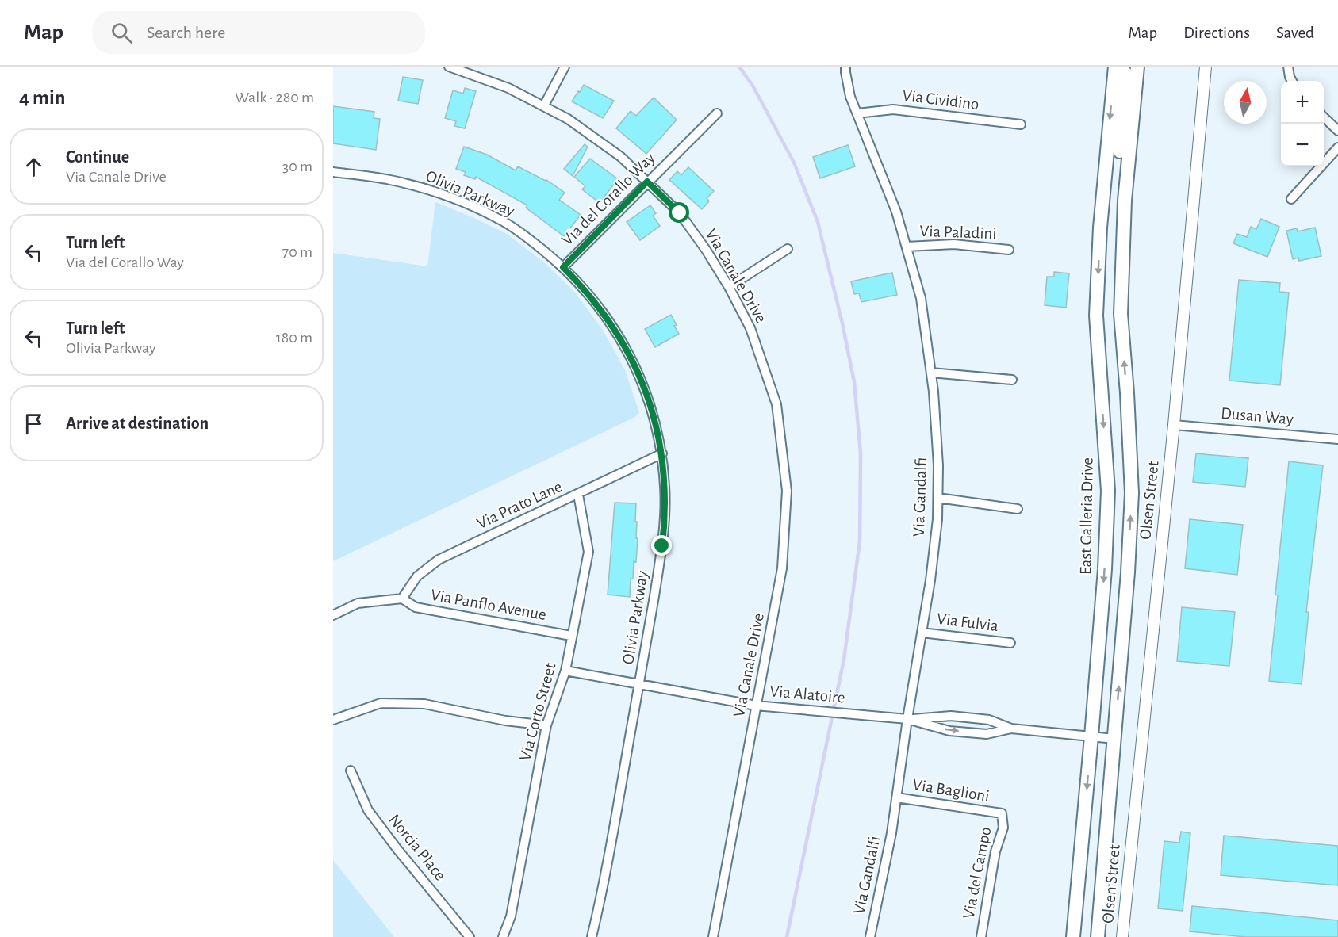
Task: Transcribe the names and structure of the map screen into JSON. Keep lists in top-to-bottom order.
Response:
{
  "streets": {
    "main road": ["East Galleria Drive"],
    "street": [
      "Via Cividino",
      "Olivia Parkway",
      "Via del Corallo Way",
      "Via Paladini",
      "Via Canale Drive",
      "Dusan Way",
      "Via Gandalfi",
      "Olsen Street",
      "Via Prato Lane",
      "Via Panflo Avenue",
      "Via Fulvia",
      "Via Alatoire",
      "Via Corto Street",
      "Via Baglioni",
      "Norcia Place",
      "Via del Campo"
    ]
  },
  "crossings": [
    ["Via Cividino", "Via Gandalfi"],
    ["Olivia Parkway", "Via del Corallo Way"],
    ["Olivia Parkway", "Via Prato Lane"],
    ["Olivia Parkway", "Via Alatoire"],
    ["Via del Corallo Way", "Via Canale Drive"],
    ["Via Paladini", "Via Gandalfi"],
    ["Via Canale Drive", "Via Alatoire"],
    ["Dusan Way", "Olsen Street"],
    ["Via Gandalfi", "Via Fulvia"],
    ["Via Gandalfi", "Via Alatoire"],
    ["Via Gandalfi", "Via Baglioni"],
    ["Via Prato Lane", "Via Panflo Avenue"],
    ["Via Prato Lane", "Via Corto Street"],
    ["East Galleria Drive", "Via Alatoire"],
    ["Via Panflo Avenue", "Via Corto Street"],
    ["Via Alatoire", "Via Corto Street"],
    ["Via Baglioni", "Via del Campo"]
  ],
  "north": "top",
  "page": {
    "header": "Map",
    "search": "Search here",
    "nav": ["Map", "Directions", "Saved"],
    "heading": ["4 min", "Walk · 280 m"],
    "map_buttons": ["+", "−"],
    "list": [
      ["Continue", "Via Canale Drive", "30 m"],
      ["Turn left", "Via del Corallo Way", "70 m"],
      ["Turn left", "Olivia Parkway", "180 m"],
      "Arrive at destination"
    ]
  }
}
